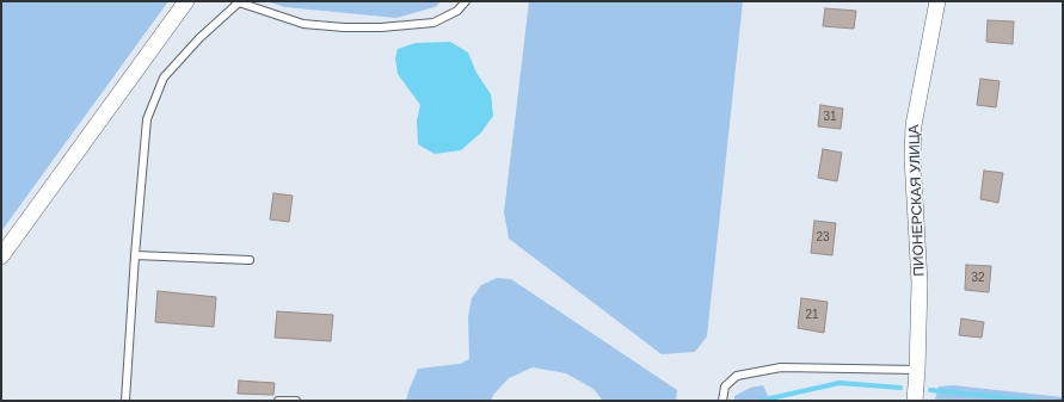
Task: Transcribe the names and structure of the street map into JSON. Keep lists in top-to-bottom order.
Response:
{
  "streets": {
    "street": ["ПИОНЕРСКАЯ УЛИЦА"]
  },
  "house_numbers": [
    "31",
    "23",
    "32",
    "21"
  ]
}
